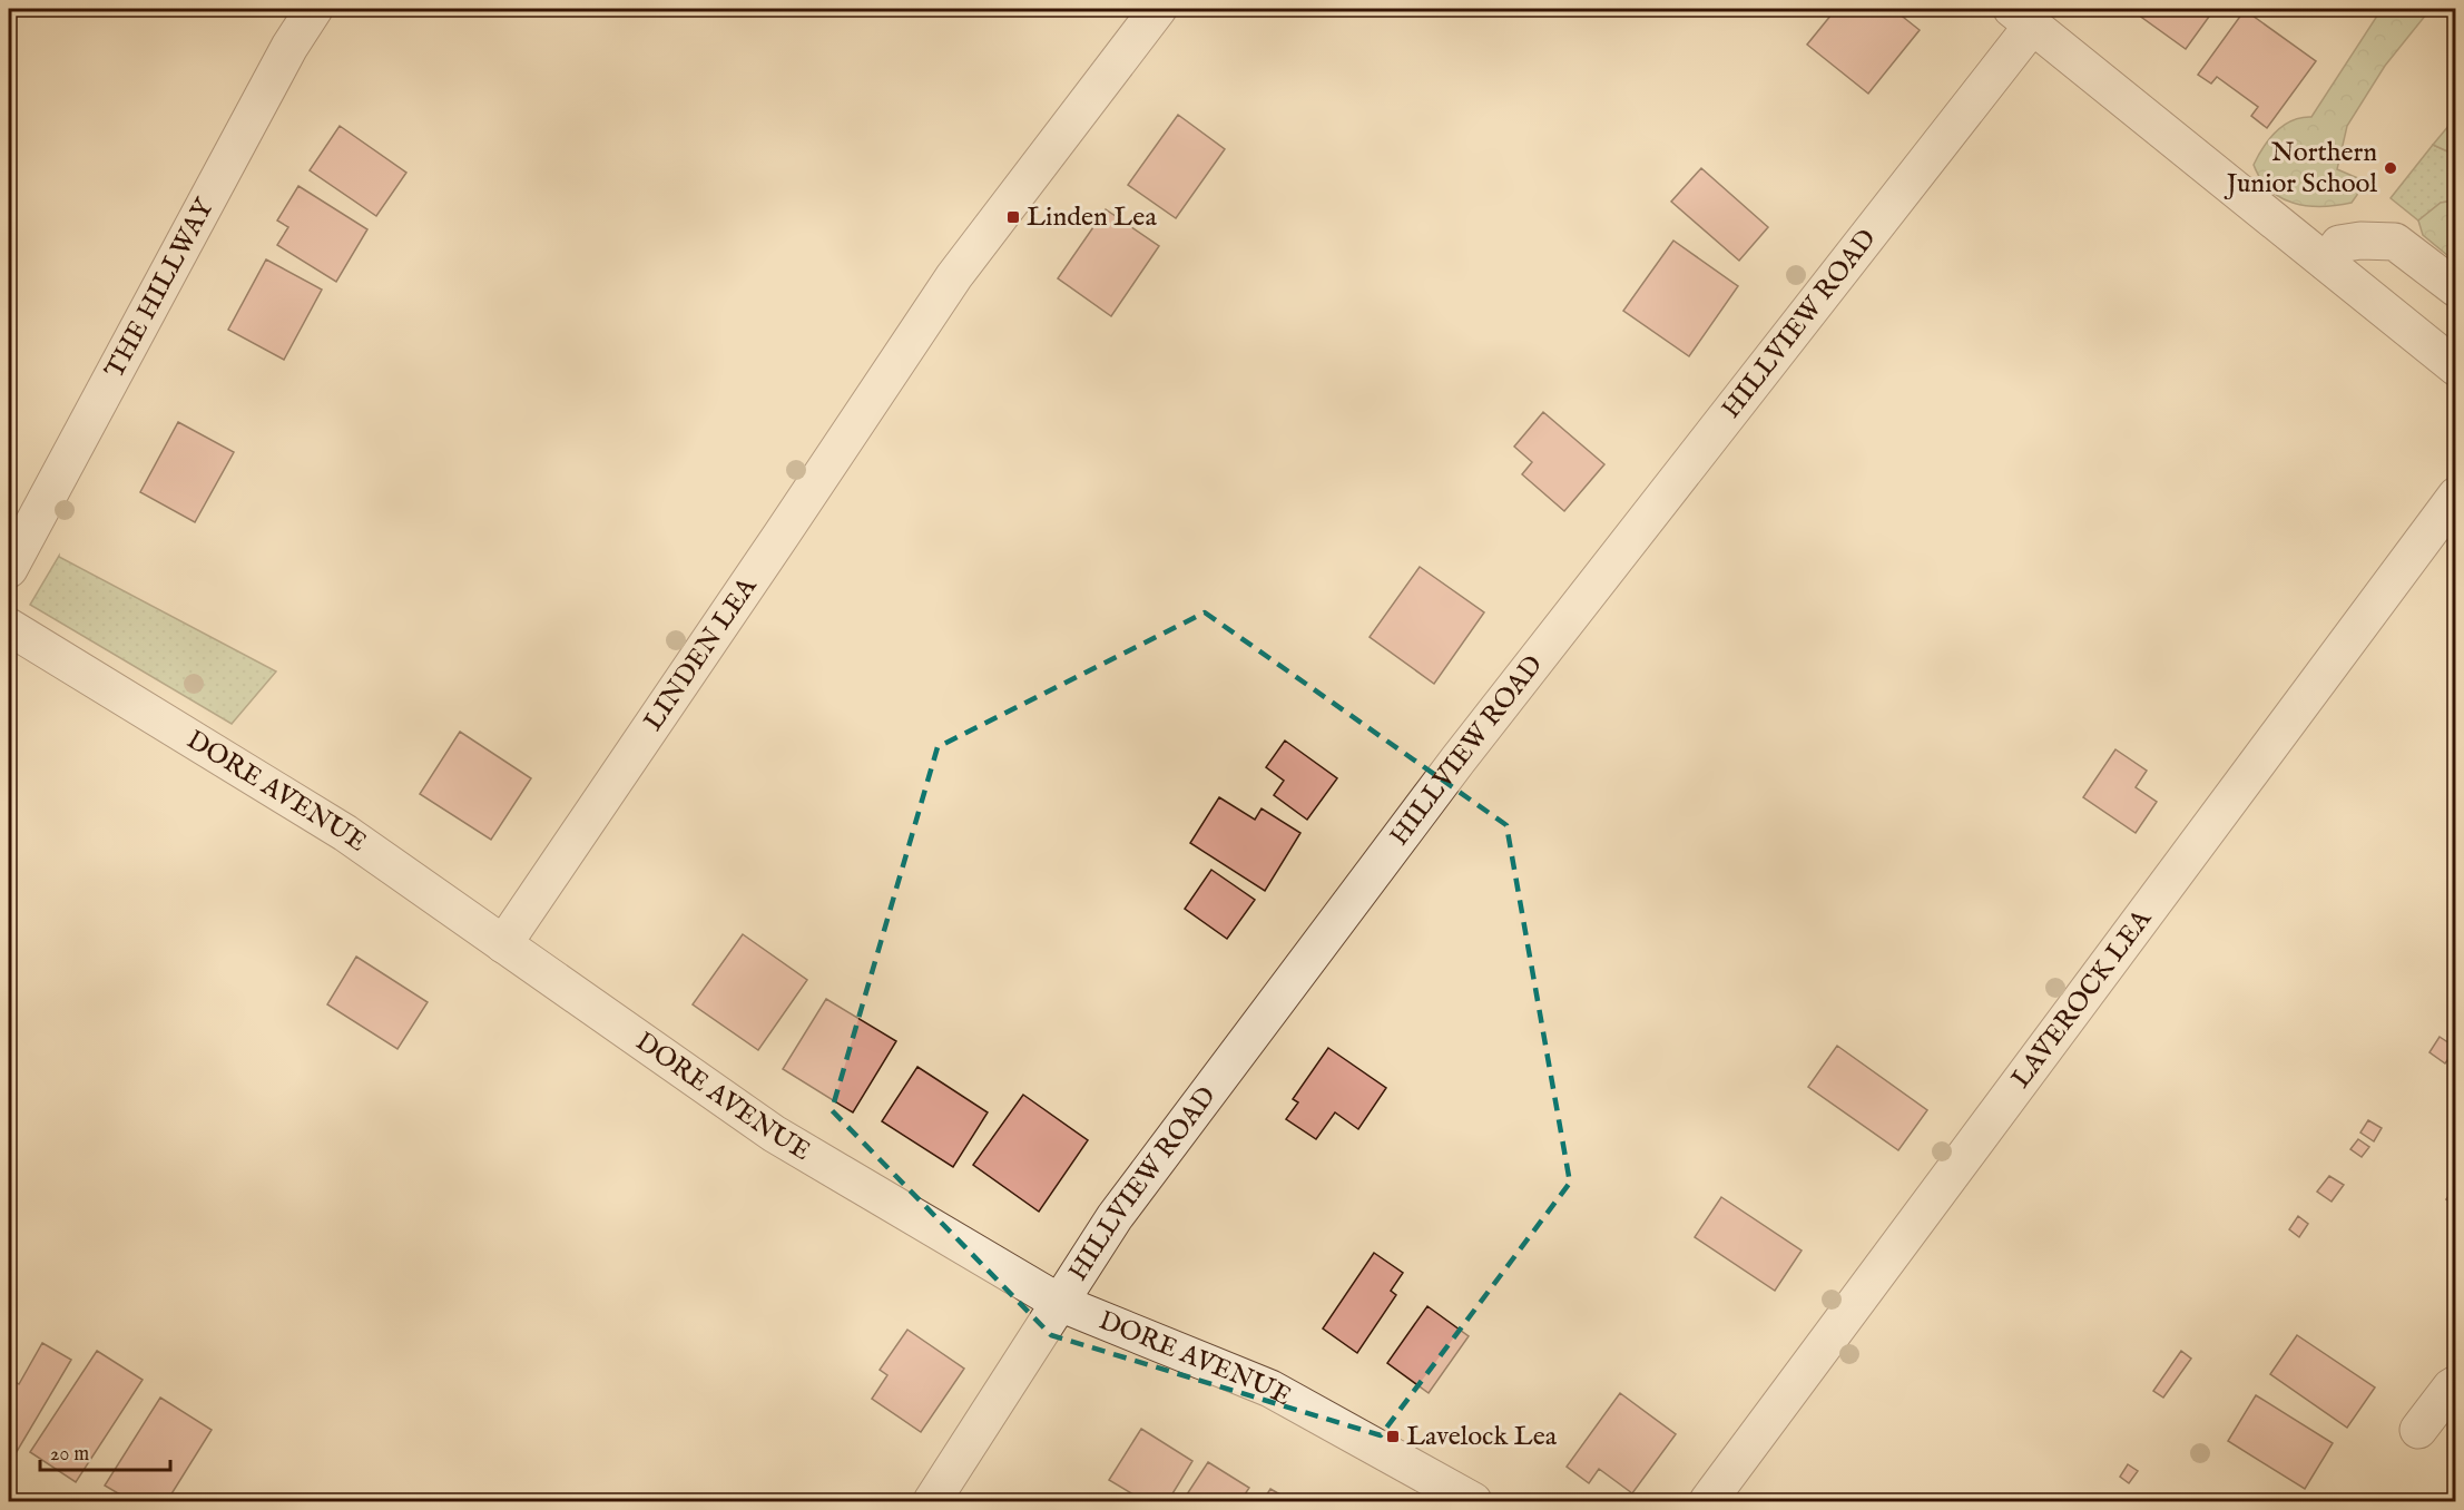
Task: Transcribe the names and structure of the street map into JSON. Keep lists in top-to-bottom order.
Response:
{
  "streets": {
    "street": [
      "THE HILLWAY",
      "HILLVIEW ROAD",
      "LINDEN LEA",
      "DORE AVENUE",
      "LAVEROCK LEA"
    ]
  },
  "crossings": [
    ["HILLVIEW ROAD", "DORE AVENUE"],
    ["LINDEN LEA", "DORE AVENUE"]
  ],
  "places": {
    "other": ["Northern Junior School"],
    "transit": ["Linden Lea", "Lavelock Lea"]
  },
  "scale_bar": "20 m"
}
